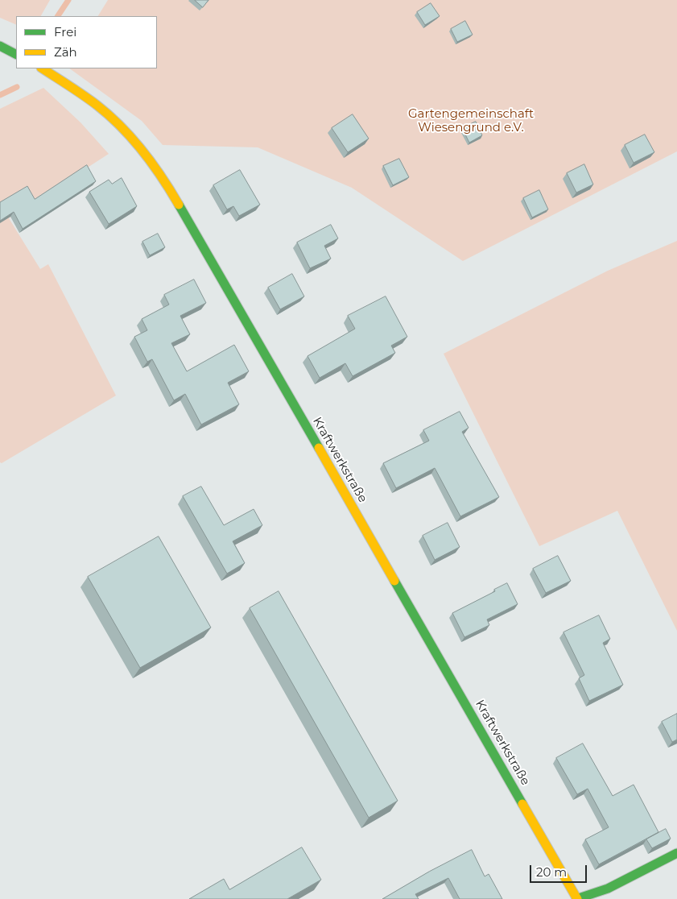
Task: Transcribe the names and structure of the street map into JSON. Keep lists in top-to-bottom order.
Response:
{
  "streets": {
    "main road": ["Kraftwerkstraße"]
  },
  "parks": ["Gartengemeinschaft Wiesengrund e.V."],
  "legend": ["Frei", "Zäh"],
  "scale_bar": "20 m"
}
